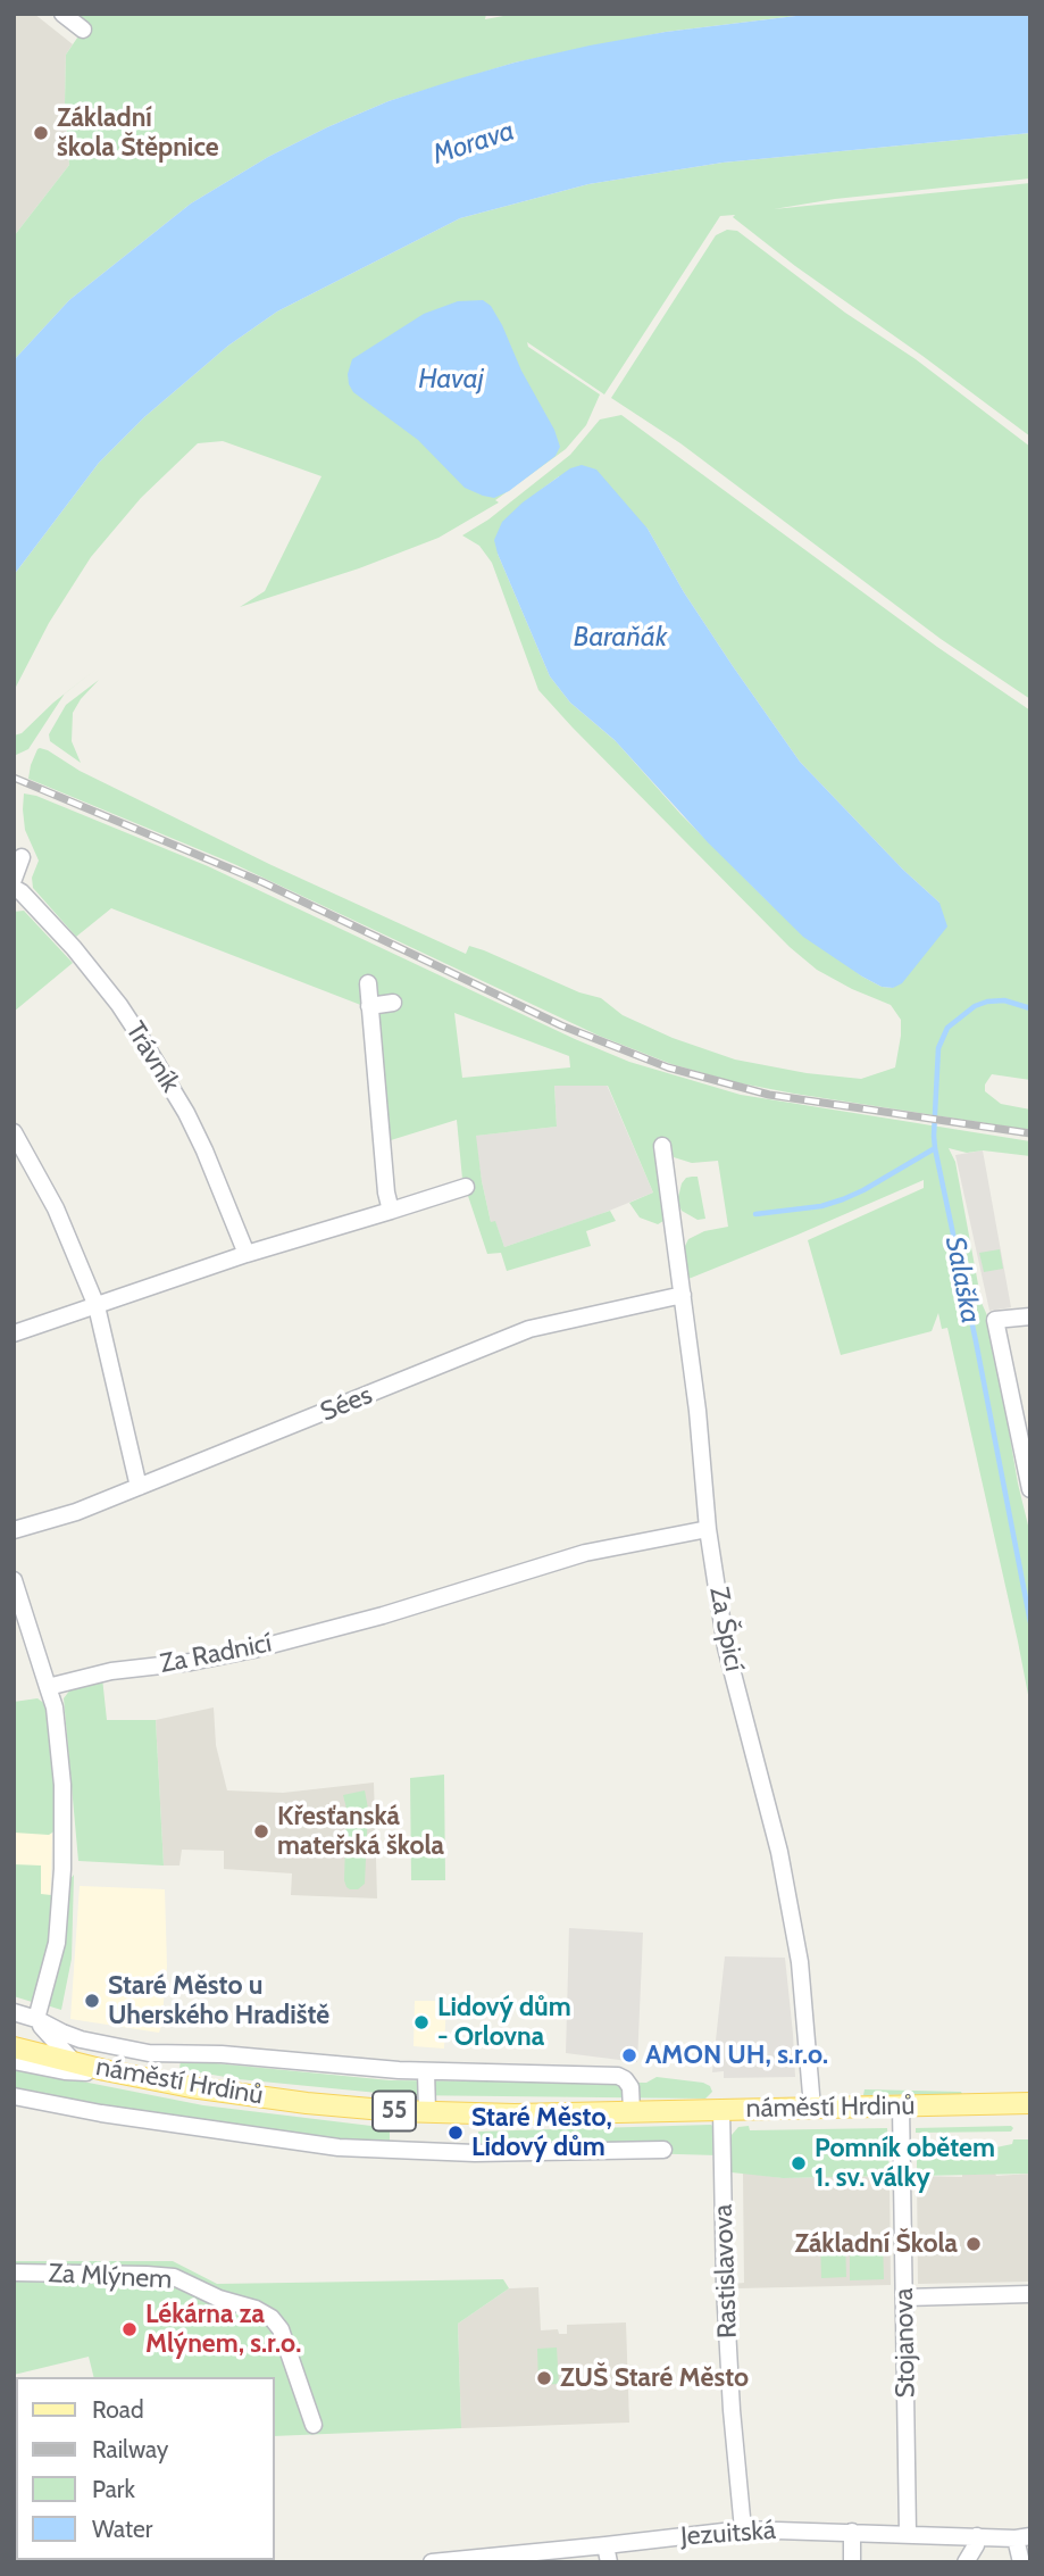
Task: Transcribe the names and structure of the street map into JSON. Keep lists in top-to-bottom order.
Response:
{
  "streets": {
    "main road": ["náměstí Hrdinů", "55"],
    "street": [
      "Trávník",
      "Sées",
      "Za Špicí",
      "Za Radnicí",
      "Rastislavova",
      "Za Mlýnem",
      "Stojanova",
      "Jezuitská"
    ]
  },
  "crossings": [
    ["Sées", "Za Špicí"],
    ["Za Špicí", "Za Radnicí"],
    ["Za Špicí", "náměstí Hrdinů"],
    ["náměstí Hrdinů", "Rastislavova"],
    ["náměstí Hrdinů", "Stojanova"],
    ["Rastislavova", "Jezuitská"],
    ["Stojanova", "Jezuitská"]
  ],
  "water": [
    "Morava",
    "Havaj",
    "Baraňák",
    "Salaška"
  ],
  "places": [
    "Základní škola Štěpnice",
    "Křesťanská mateřská škola",
    "Staré Město u Uherského Hradiště",
    "Lidový dům - Orlovna",
    "AMON UH, s.r.o.",
    "Staré Město, Lidový dům",
    "Pomník obětem 1. sv. války",
    "Základní Škola",
    "Lékárna za Mlýnem, s.r.o.",
    "ZUŠ Staré Město"
  ],
  "legend": [
    "Road",
    "Railway",
    "Park",
    "Water"
  ]
}
